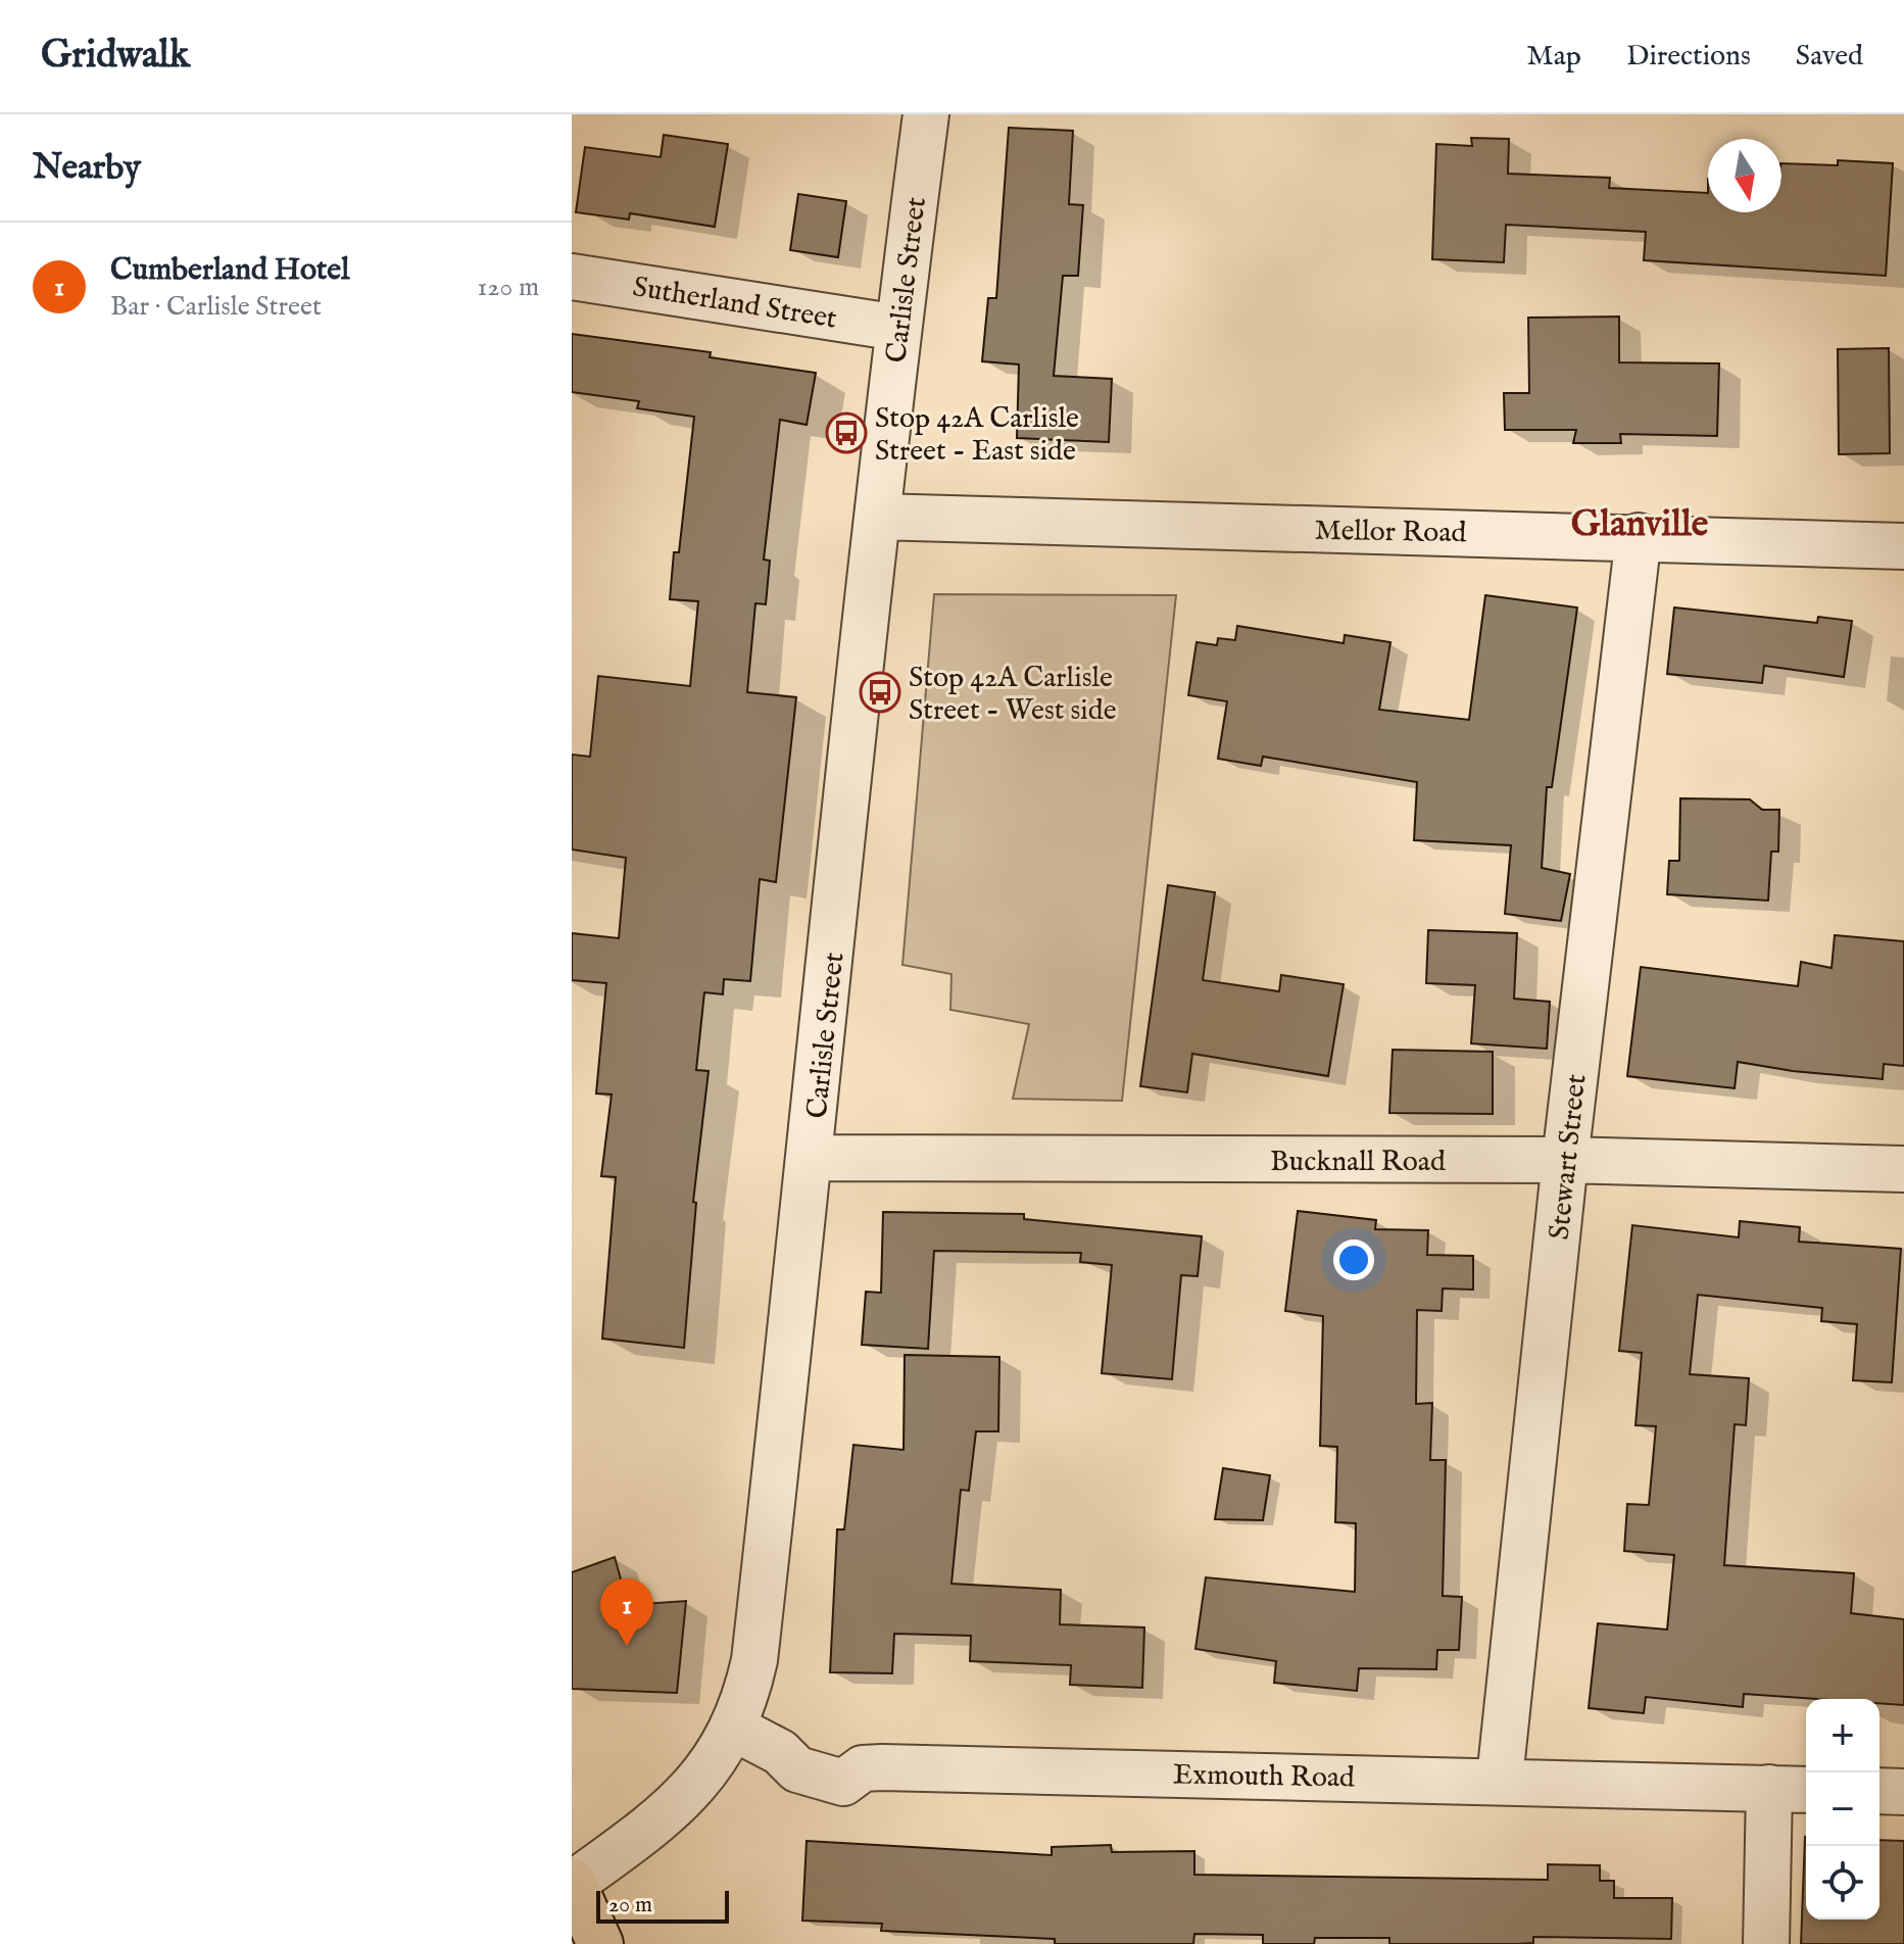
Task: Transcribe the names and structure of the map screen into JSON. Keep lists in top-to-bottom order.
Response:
{
  "streets": {
    "street": [
      "Carlisle Street",
      "Sutherland Street",
      "Mellor Road",
      "Stewart Street",
      "Bucknall Road",
      "Exmouth Road"
    ]
  },
  "crossings": [
    ["Carlisle Street", "Sutherland Street"],
    ["Carlisle Street", "Mellor Road"],
    ["Carlisle Street", "Bucknall Road"],
    ["Carlisle Street", "Exmouth Road"],
    ["Mellor Road", "Stewart Street"],
    ["Stewart Street", "Bucknall Road"],
    ["Stewart Street", "Exmouth Road"]
  ],
  "districts": ["Glanville"],
  "places": {
    "bus stop": ["Stop 42A Carlisle Street - East side", "Stop 42A Carlisle Street - West side"]
  },
  "scale_bar": "20 m",
  "north": "bottom",
  "page": {
    "header": "Gridwalk",
    "nav": ["Map", "Directions", "Saved"],
    "heading": "Nearby",
    "list": [
      {
        "mark": "1",
        "name": "Cumberland Hotel",
        "note": "Bar · Carlisle Street",
        "value": "120 m"
      }
    ],
    "pins": "1",
    "map_buttons": ["+", "−"],
    "scale": "20 m"
  }
}
